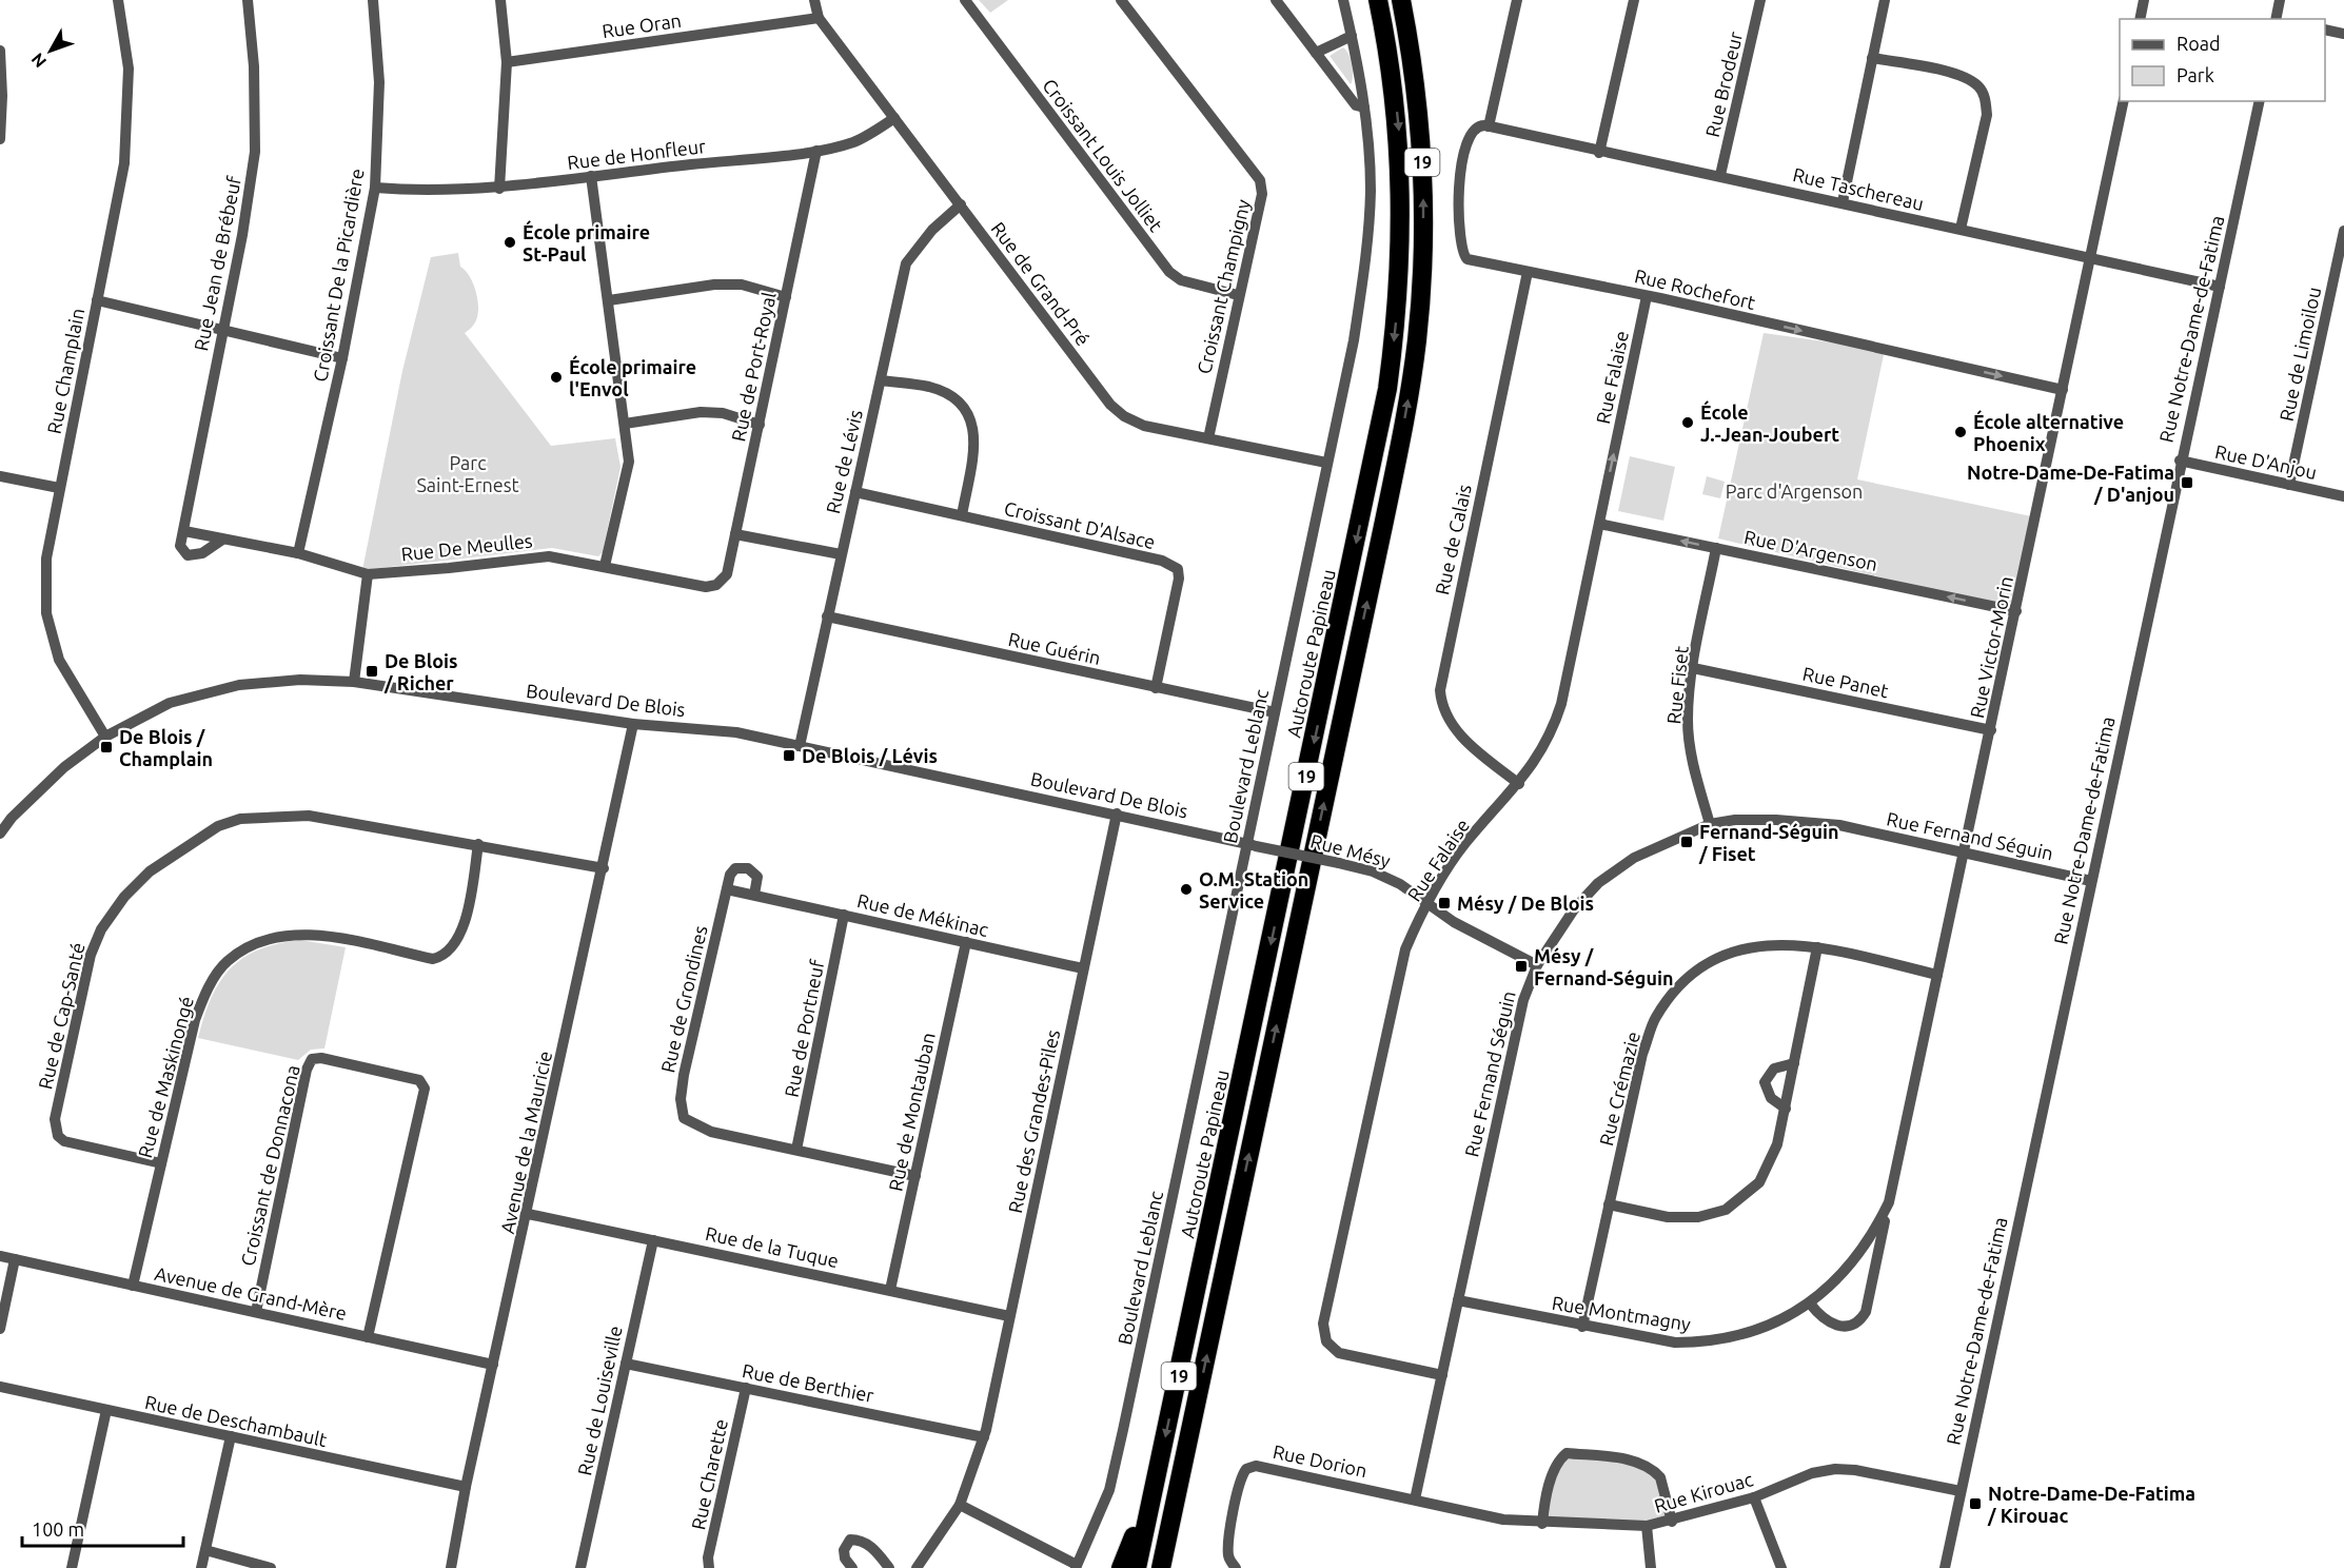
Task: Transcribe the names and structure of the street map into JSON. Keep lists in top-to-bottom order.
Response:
{
  "streets": {
    "highway": ["19", "Autoroute Papineau"],
    "street": [
      "Rue Oran",
      "Rue Brodeur",
      "Rue de Honfleur",
      "Croissant Louis Jolliet",
      "Rue Taschereau",
      "Rue Jean de Brébeuf",
      "Croissant De la Picardière",
      "Rue de Grand-Pré",
      "Croissant Champigny",
      "Rue Rochefort",
      "Rue Notre-Dame-de-Fatima",
      "Rue de Limoilou",
      "Rue de Port-Royal",
      "Rue Champlain",
      "Rue Falaise",
      "Rue de Lévis",
      "Rue D'Anjou",
      "Croissant D'Alsace",
      "Rue de Calais",
      "Rue De Meulles",
      "Rue D'Argenson",
      "Rue Victor-Morin",
      "Rue Guérin",
      "Rue Panet",
      "Rue Fiset",
      "Boulevard De Blois",
      "Boulevard Leblanc",
      "Rue Fernand Séguin",
      "Rue Mésy",
      "Rue de Mékinac",
      "Rue de Grondines",
      "Rue de Cap-Santé",
      "Rue de Portneuf",
      "Rue de Maskinongé",
      "Rue Crémazie",
      "Rue de Montauban",
      "Rue des Grandes-Piles",
      "Avenue de la Mauricie",
      "Croissant de Donnacona",
      "Rue de la Tuque",
      "Avenue de Grand-Mère",
      "Rue Montmagny",
      "Rue de Berthier",
      "Rue de Louiseville",
      "Rue de Deschambault",
      "Rue Dorion",
      "Rue Charette",
      "Rue Kirouac"
    ]
  },
  "crossings": [
    ["Rue Oran", "Rue de Grand-Pré"],
    ["Rue Brodeur", "Rue Taschereau"],
    ["Rue de Honfleur", "Croissant De la Picardière"],
    ["Rue de Honfleur", "Rue de Grand-Pré"],
    ["Rue de Honfleur", "Rue de Port-Royal"],
    ["Croissant Louis Jolliet", "Croissant Champigny"],
    ["Rue Taschereau", "Rue Rochefort"],
    ["Rue Taschereau", "Rue Notre-Dame-de-Fatima"],
    ["Rue Taschereau", "Rue Victor-Morin"],
    ["Rue Jean de Brébeuf", "Rue De Meulles"],
    ["Croissant De la Picardière", "Rue De Meulles"],
    ["Rue de Grand-Pré", "Croissant Champigny"],
    ["Rue de Grand-Pré", "Rue de Lévis"],
    ["Rue de Grand-Pré", "Boulevard Leblanc"],
    ["Rue Rochefort", "Rue Falaise"],
    ["Rue Rochefort", "Rue de Calais"],
    ["Rue Rochefort", "Rue Victor-Morin"],
    ["Rue Notre-Dame-de-Fatima", "Rue D'Anjou"],
    ["Rue Notre-Dame-de-Fatima", "Rue Fernand Séguin"],
    ["Rue Notre-Dame-de-Fatima", "Rue Kirouac"],
    ["Rue de Limoilou", "Rue D'Anjou"],
    ["Rue de Port-Royal", "Rue De Meulles"],
    ["Rue Champlain", "Boulevard De Blois"],
    ["Rue Falaise", "Rue de Calais"],
    ["Rue Falaise", "Rue D'Argenson"],
    ["Rue Falaise", "Rue Fernand Séguin"],
    ["Rue Falaise", "Rue Mésy"],
    ["Rue de Lévis", "Croissant D'Alsace"],
    ["Rue de Lévis", "Rue Guérin"],
    ["Rue de Lévis", "Boulevard De Blois"],
    ["Croissant D'Alsace", "Rue Guérin"],
    ["Rue D'Argenson", "Rue Victor-Morin"],
    ["Rue D'Argenson", "Rue Fiset"],
    ["Rue Victor-Morin", "Rue Panet"],
    ["Rue Victor-Morin", "Rue Fernand Séguin"],
    ["Rue Victor-Morin", "Rue Crémazie"],
    ["Rue Victor-Morin", "Rue Montmagny"],
    ["Rue Guérin", "Boulevard Leblanc"],
    ["Rue Panet", "Rue Fiset"],
    ["Rue Fiset", "Rue Fernand Séguin"],
    ["Boulevard De Blois", "Boulevard Leblanc"],
    ["Boulevard De Blois", "Rue Mésy"],
    ["Boulevard De Blois", "Rue des Grandes-Piles"],
    ["Boulevard De Blois", "Avenue de la Mauricie"],
    ["Boulevard Leblanc", "Rue Mésy"],
    ["Rue Fernand Séguin", "Rue Mésy"],
    ["Rue Fernand Séguin", "Rue Montmagny"],
    ["Rue Fernand Séguin", "Rue Dorion"],
    ["Rue Fernand Séguin", "Rue Kirouac"],
    ["Rue de Mékinac", "Rue de Grondines"],
    ["Rue de Mékinac", "Rue de Portneuf"],
    ["Rue de Mékinac", "Rue de Montauban"],
    ["Rue de Mékinac", "Rue des Grandes-Piles"],
    ["Rue de Grondines", "Rue de Portneuf"],
    ["Rue de Cap-Santé", "Rue de Maskinongé"],
    ["Rue de Cap-Santé", "Avenue de la Mauricie"],
    ["Rue de Maskinongé", "Avenue de Grand-Mère"],
    ["Rue Crémazie", "Rue Montmagny"],
    ["Rue de Montauban", "Rue de la Tuque"],
    ["Rue des Grandes-Piles", "Rue de la Tuque"],
    ["Rue des Grandes-Piles", "Rue de Berthier"],
    ["Avenue de la Mauricie", "Rue de la Tuque"],
    ["Avenue de la Mauricie", "Avenue de Grand-Mère"],
    ["Avenue de la Mauricie", "Rue de Deschambault"],
    ["Croissant de Donnacona", "Avenue de Grand-Mère"],
    ["Rue de la Tuque", "Rue de Louiseville"],
    ["Rue de Berthier", "Rue de Louiseville"],
    ["Rue de Berthier", "Rue Charette"],
    ["Rue Dorion", "Rue Kirouac"]
  ],
  "one_way": ["Rue Rochefort", "Rue D'Argenson"],
  "parks": ["Parc Saint-Ernest", "Parc d'Argenson"],
  "places": {
    "other": [
      "École primaire St-Paul",
      "École primaire l'Envol",
      "École J.-Jean-Joubert",
      "École alternative Phoenix",
      "O.M. Station Service"
    ],
    "transit": [
      "Notre-Dame-De-Fatima / D'anjou",
      "De Blois / Richer",
      "De Blois / Champlain",
      "De Blois / Lévis",
      "Fernand-Séguin / Fiset",
      "Mésy / De Blois",
      "Mésy / Fernand-Séguin",
      "Notre-Dame-De-Fatima / Kirouac"
    ]
  },
  "legend": ["Road", "Park"],
  "scale_bar": "100 m",
  "north": "bottom left"
}
